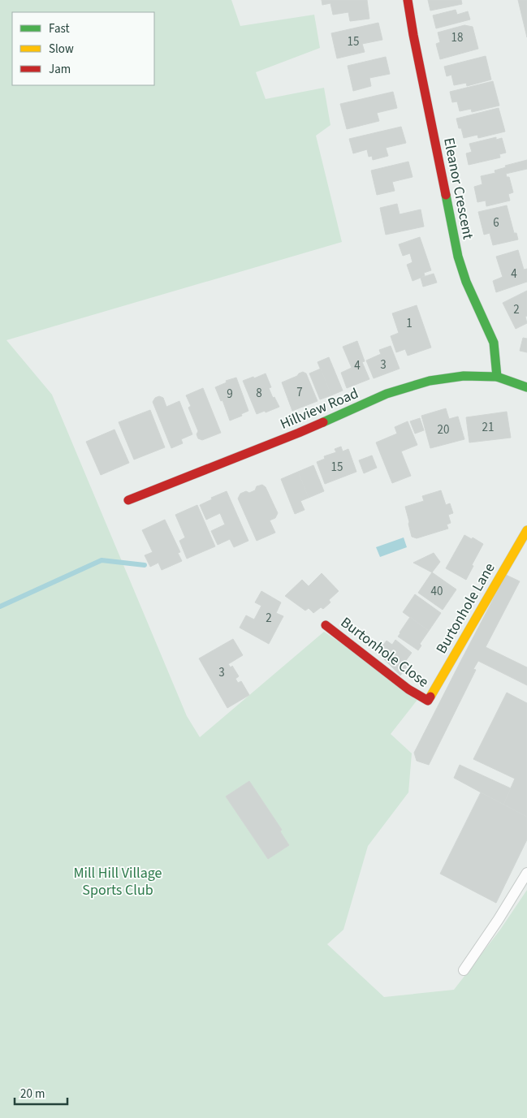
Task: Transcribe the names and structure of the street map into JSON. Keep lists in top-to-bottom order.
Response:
{
  "streets": {
    "street": [
      "Eleanor Crescent",
      "Hillview Road",
      "Burtonhole Lane",
      "Burtonhole Close"
    ]
  },
  "crossings": [
    ["Eleanor Crescent", "Hillview Road"],
    ["Burtonhole Lane", "Burtonhole Close"]
  ],
  "parks": ["Mill Hill Village Sports Club"],
  "house_numbers": [
    "18",
    "15",
    "6",
    "4",
    "2",
    "1",
    "3",
    "4",
    "7",
    "8",
    "9",
    "21",
    "20",
    "15",
    "40",
    "2",
    "3"
  ],
  "legend": ["Fast", "Slow", "Jam"],
  "scale_bar": "20 m"
}
